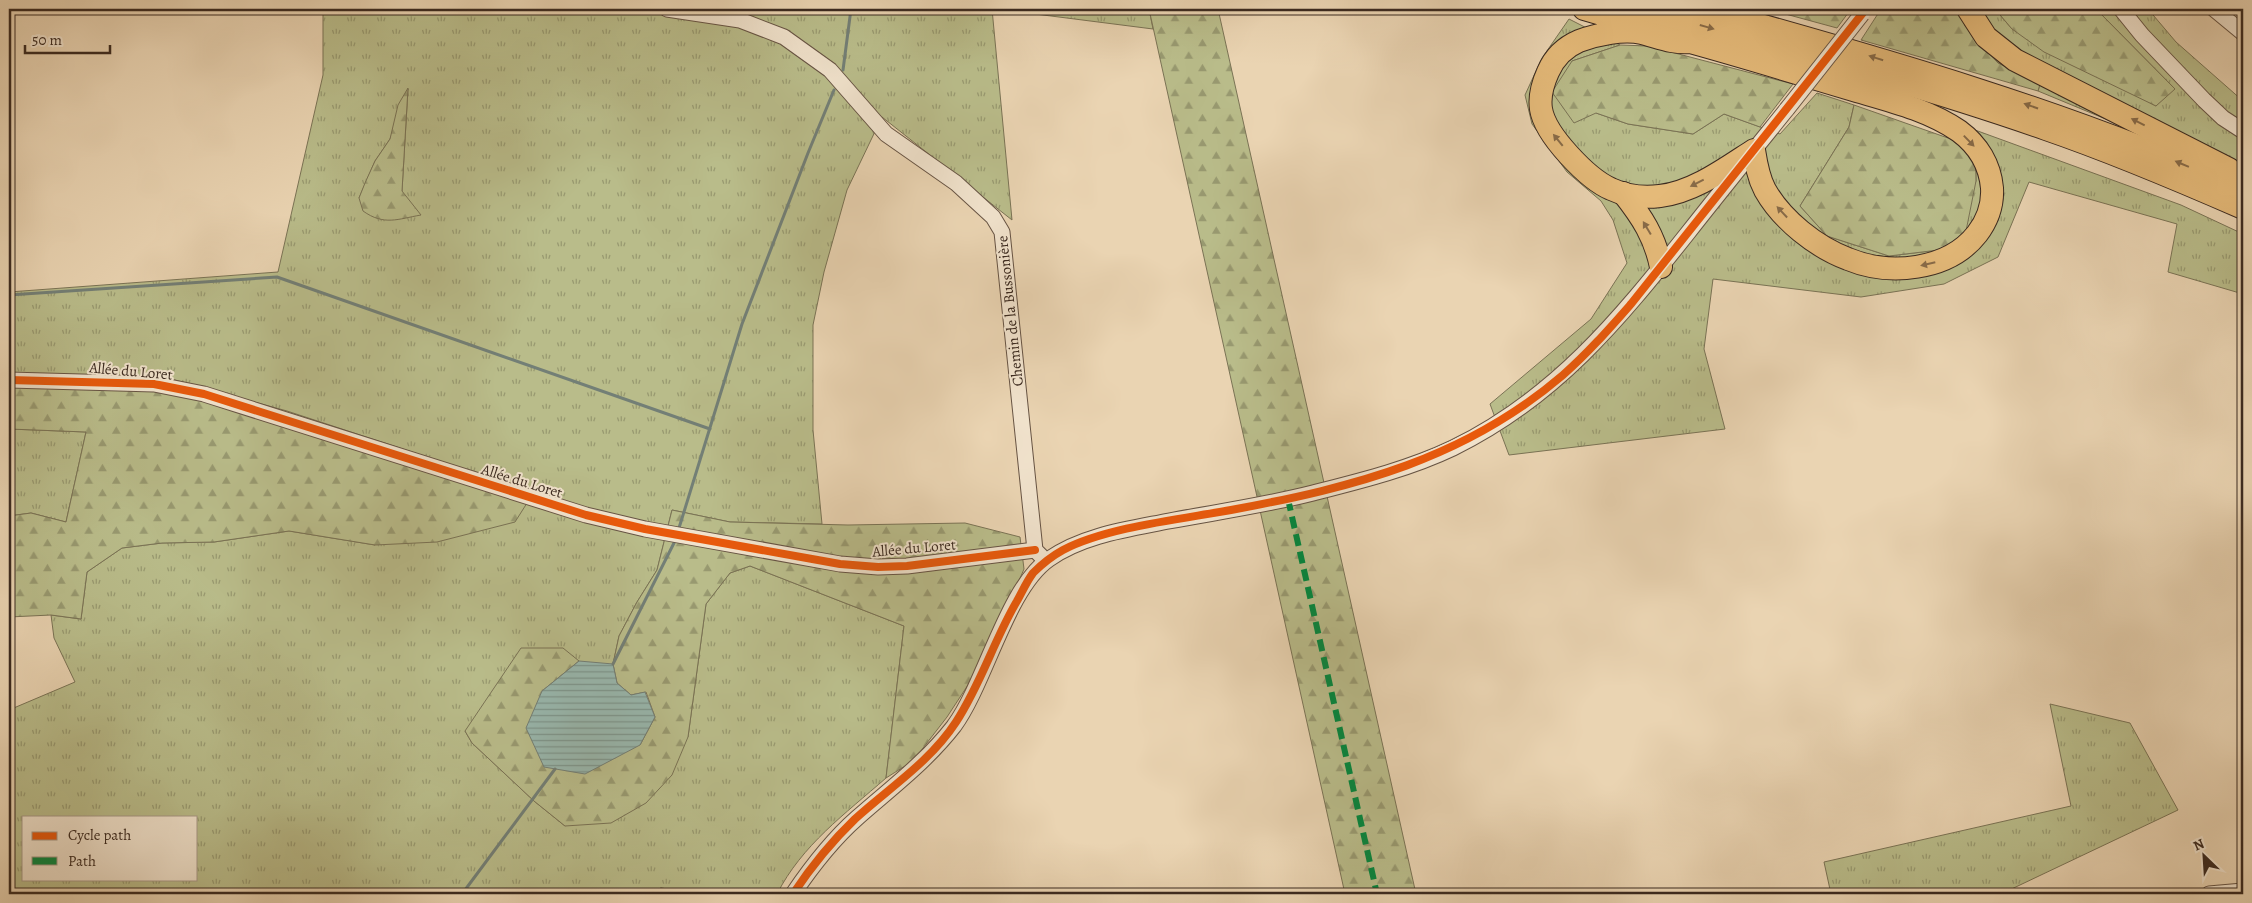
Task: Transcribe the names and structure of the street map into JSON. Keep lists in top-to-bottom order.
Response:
{
  "streets": {
    "street": ["Chemin de la Bussonière", "Allée du Loret"]
  },
  "crossings": [
    ["Chemin de la Bussonière", "Allée du Loret"]
  ],
  "legend": ["Cycle path", "Path"],
  "scale_bar": "50 m",
  "north": "top left"
}
